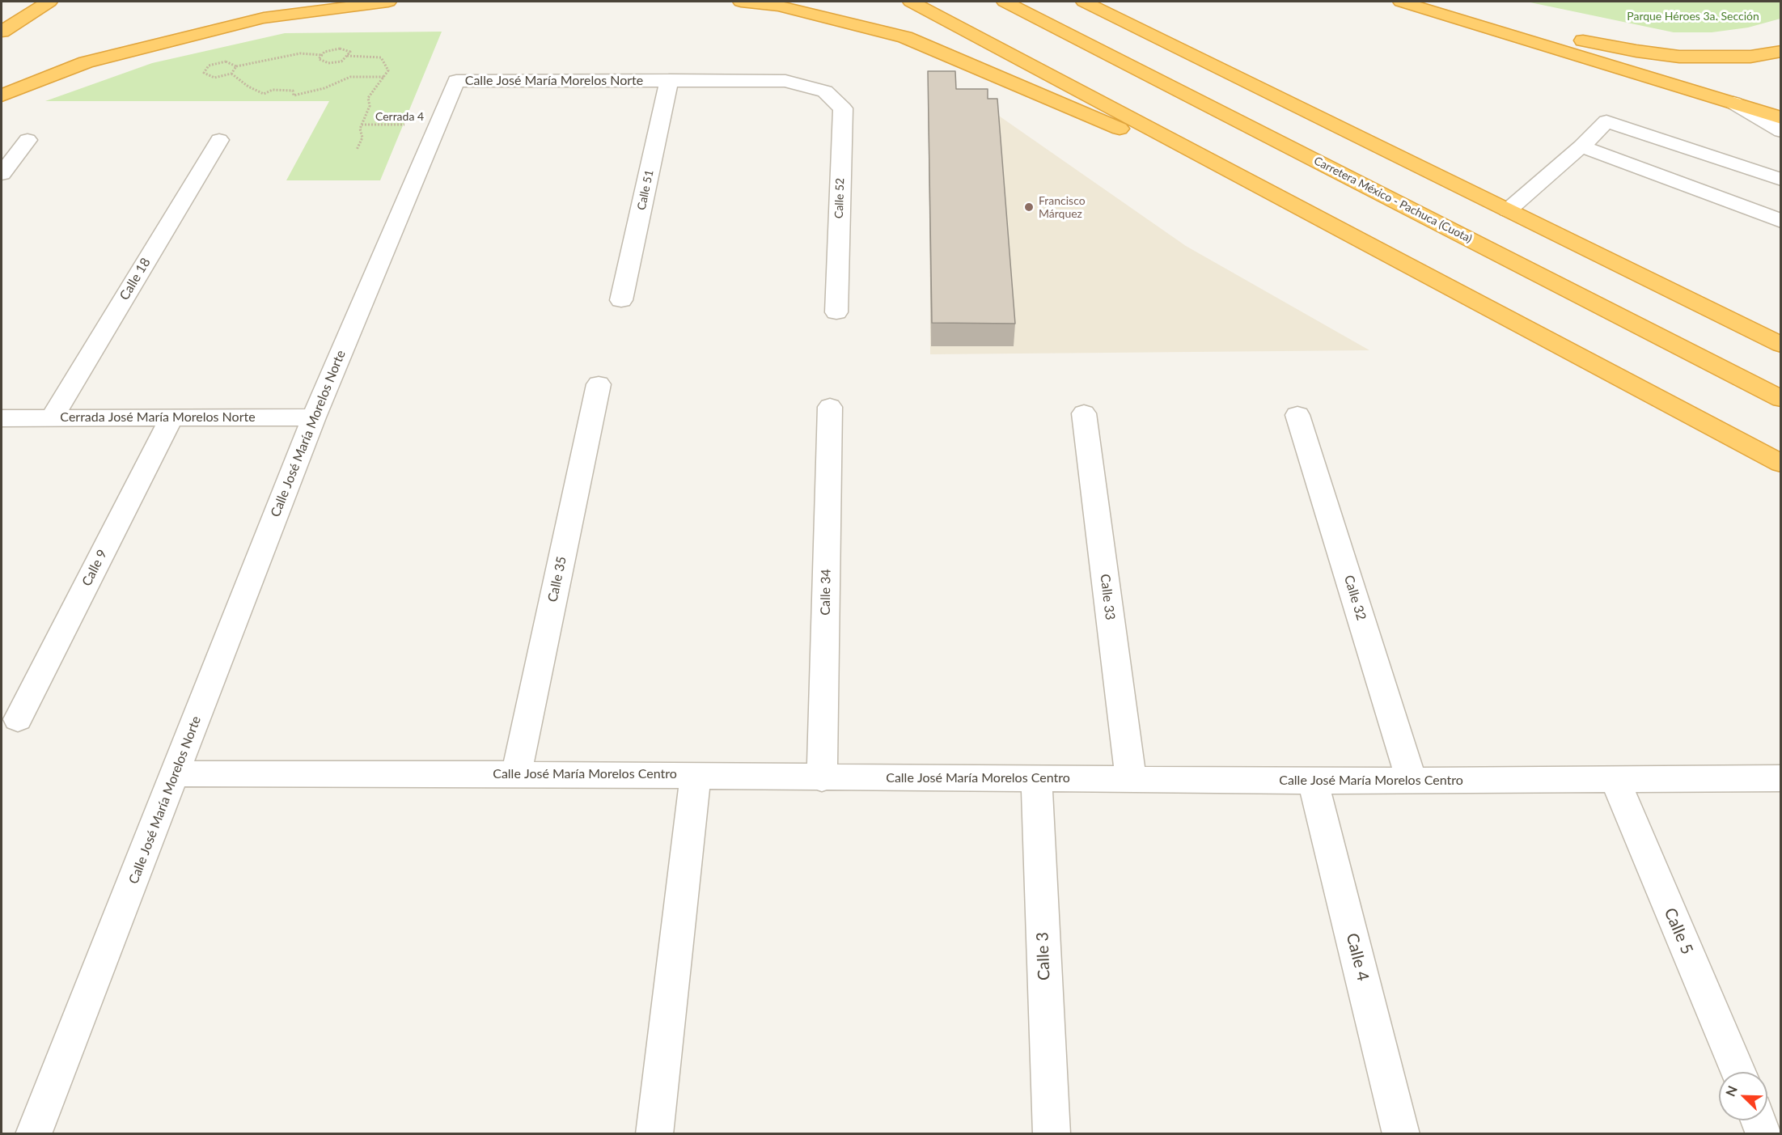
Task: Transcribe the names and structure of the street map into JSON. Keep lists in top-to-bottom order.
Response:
{
  "streets": {
    "highway": ["Carretera México - Pachuca (Cuota)"],
    "street": [
      "Calle José María Morelos Norte",
      "Calle 51",
      "Calle 52",
      "Calle 18",
      "Cerrada José María Morelos Norte",
      "Calle 9",
      "Calle 35",
      "Calle 34",
      "Calle 33",
      "Calle 32",
      "Calle José María Morelos Centro",
      "Calle 5",
      "Calle 3",
      "Calle 4"
    ],
    "path": ["Cerrada 4"]
  },
  "crossings": [
    ["Calle José María Morelos Norte", "Cerrada 4"],
    ["Calle José María Morelos Norte", "Calle 51"],
    ["Calle José María Morelos Norte", "Calle 52"],
    ["Calle José María Morelos Norte", "Cerrada José María Morelos Norte"],
    ["Calle José María Morelos Norte", "Calle José María Morelos Centro"],
    ["Calle 18", "Cerrada José María Morelos Norte"],
    ["Cerrada José María Morelos Norte", "Calle 9"],
    ["Calle 35", "Calle José María Morelos Centro"],
    ["Calle 34", "Calle José María Morelos Centro"],
    ["Calle 33", "Calle José María Morelos Centro"],
    ["Calle 32", "Calle José María Morelos Centro"],
    ["Calle José María Morelos Centro", "Calle 5"],
    ["Calle José María Morelos Centro", "Calle 3"],
    ["Calle José María Morelos Centro", "Calle 4"]
  ],
  "parks": ["Parque Héroes 3a. Sección"],
  "places": ["Francisco Márquez"],
  "north": "top left"
}
